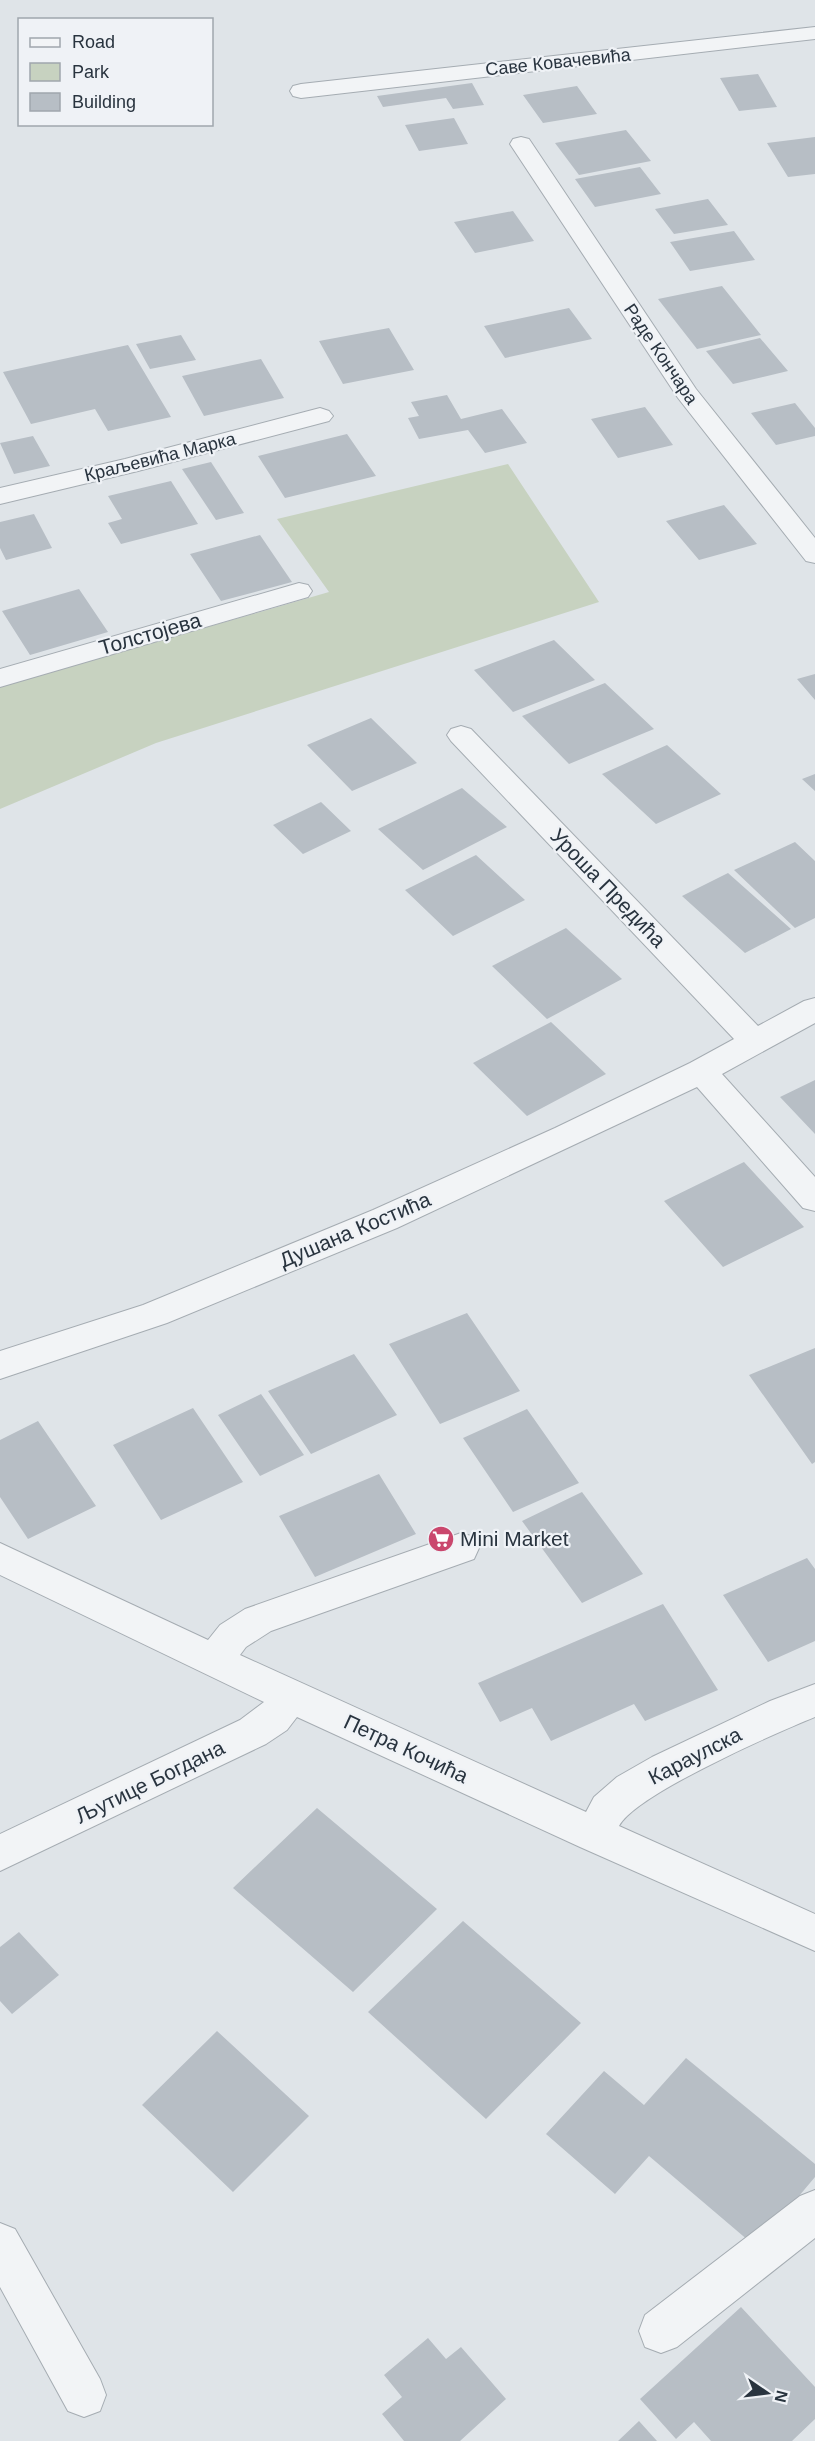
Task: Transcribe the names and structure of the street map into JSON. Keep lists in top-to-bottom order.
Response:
{
  "streets": {
    "street": [
      "Саве Ковачевића",
      "Раде Кончара",
      "Краљевића Марка",
      "Толстојева",
      "Уроша Предића",
      "Душана Костића",
      "Петра Кочића",
      "Караулска",
      "Љутице Богдана"
    ]
  },
  "crossings": [
    ["Уроша Предића", "Душана Костића"],
    ["Петра Кочића", "Караулска"],
    ["Петра Кочића", "Љутице Богдана"]
  ],
  "places": {
    "supermarket": ["Mini Market"]
  },
  "legend": ["Road", "Park", "Building"],
  "north": "right"
}
